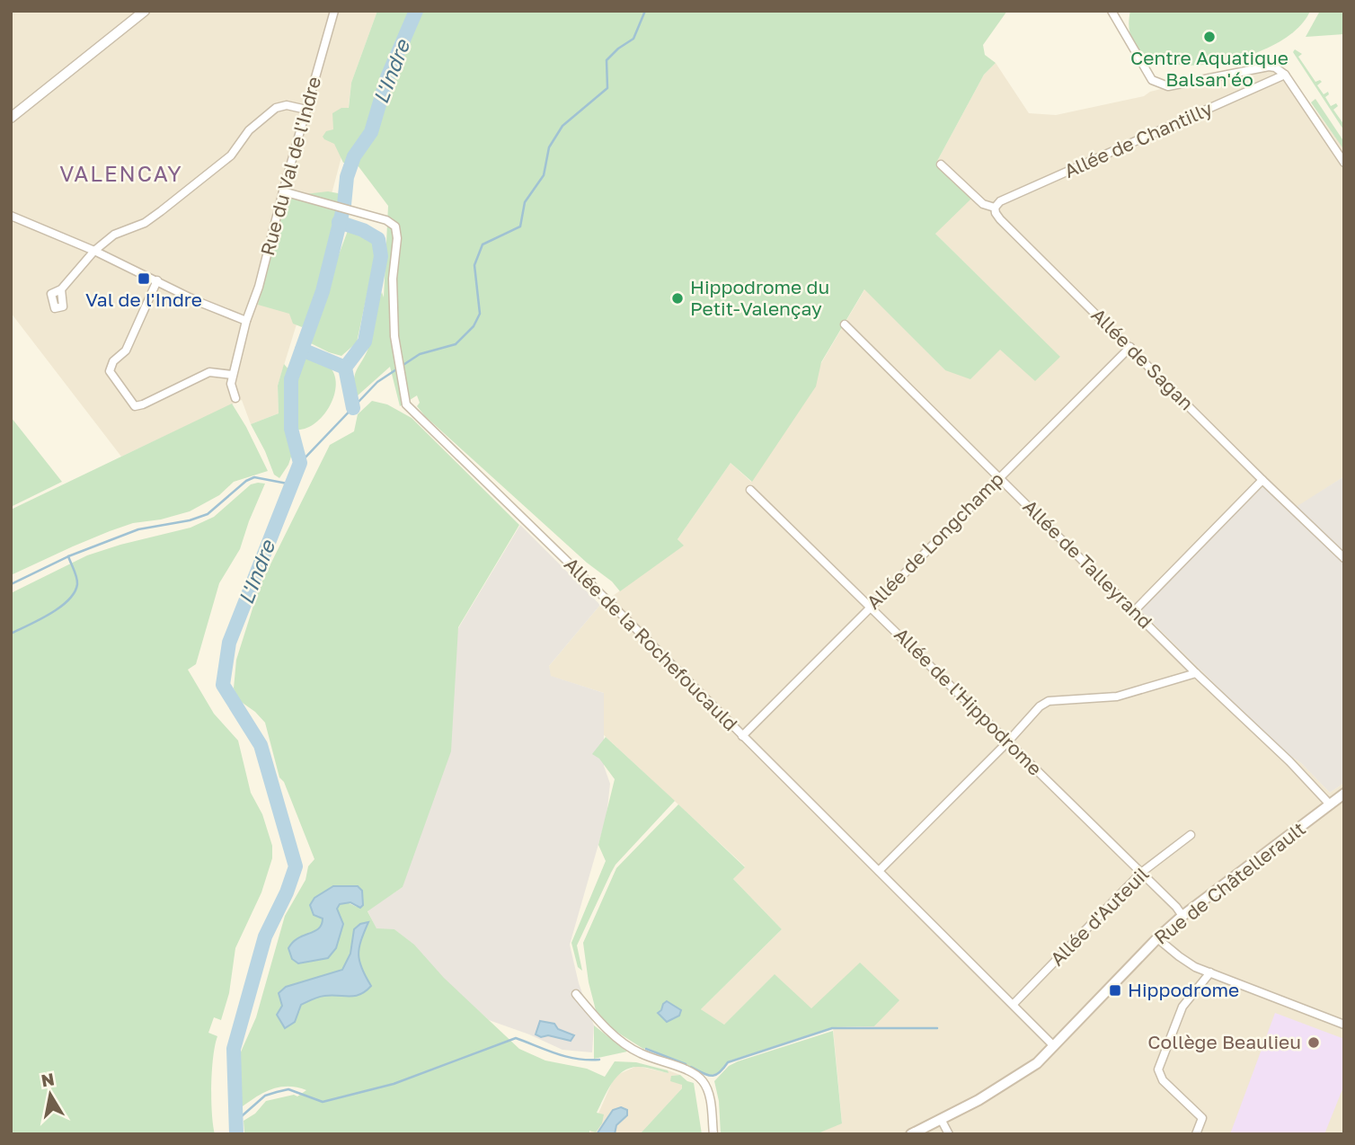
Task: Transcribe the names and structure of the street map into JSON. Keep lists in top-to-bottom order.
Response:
{
  "streets": {
    "main road": ["Rue de Châtellerault"],
    "street": [
      "Allée de Chantilly",
      "Rue du Val de l'Indre",
      "Allée de Sagan",
      "Allée de Longchamp",
      "Allée de Talleyrand",
      "Allée de la Rochefoucauld",
      "Allée de l'Hippodrome",
      "Allée d'Auteuil"
    ]
  },
  "crossings": [
    ["Allée de Chantilly", "Allée de Sagan"],
    ["Rue du Val de l'Indre", "Allée de la Rochefoucauld"],
    ["Allée de Sagan", "Allée de Longchamp"],
    ["Allée de Longchamp", "Allée de Talleyrand"],
    ["Allée de Longchamp", "Allée de la Rochefoucauld"],
    ["Allée de Longchamp", "Allée de l'Hippodrome"],
    ["Allée de Talleyrand", "Rue de Châtellerault"],
    ["Allée de la Rochefoucauld", "Rue de Châtellerault"],
    ["Allée de la Rochefoucauld", "Allée d'Auteuil"],
    ["Allée de l'Hippodrome", "Rue de Châtellerault"],
    ["Allée de l'Hippodrome", "Allée d'Auteuil"]
  ],
  "districts": ["VALENCAY"],
  "water": ["L'Indre"],
  "places": {
    "other": ["Centre Aquatique Balsan'éo", "Hippodrome du Petit-Valençay", "Collège Beaulieu"],
    "transit": ["Val de l'Indre", "Hippodrome"]
  },
  "north": "top"
}
